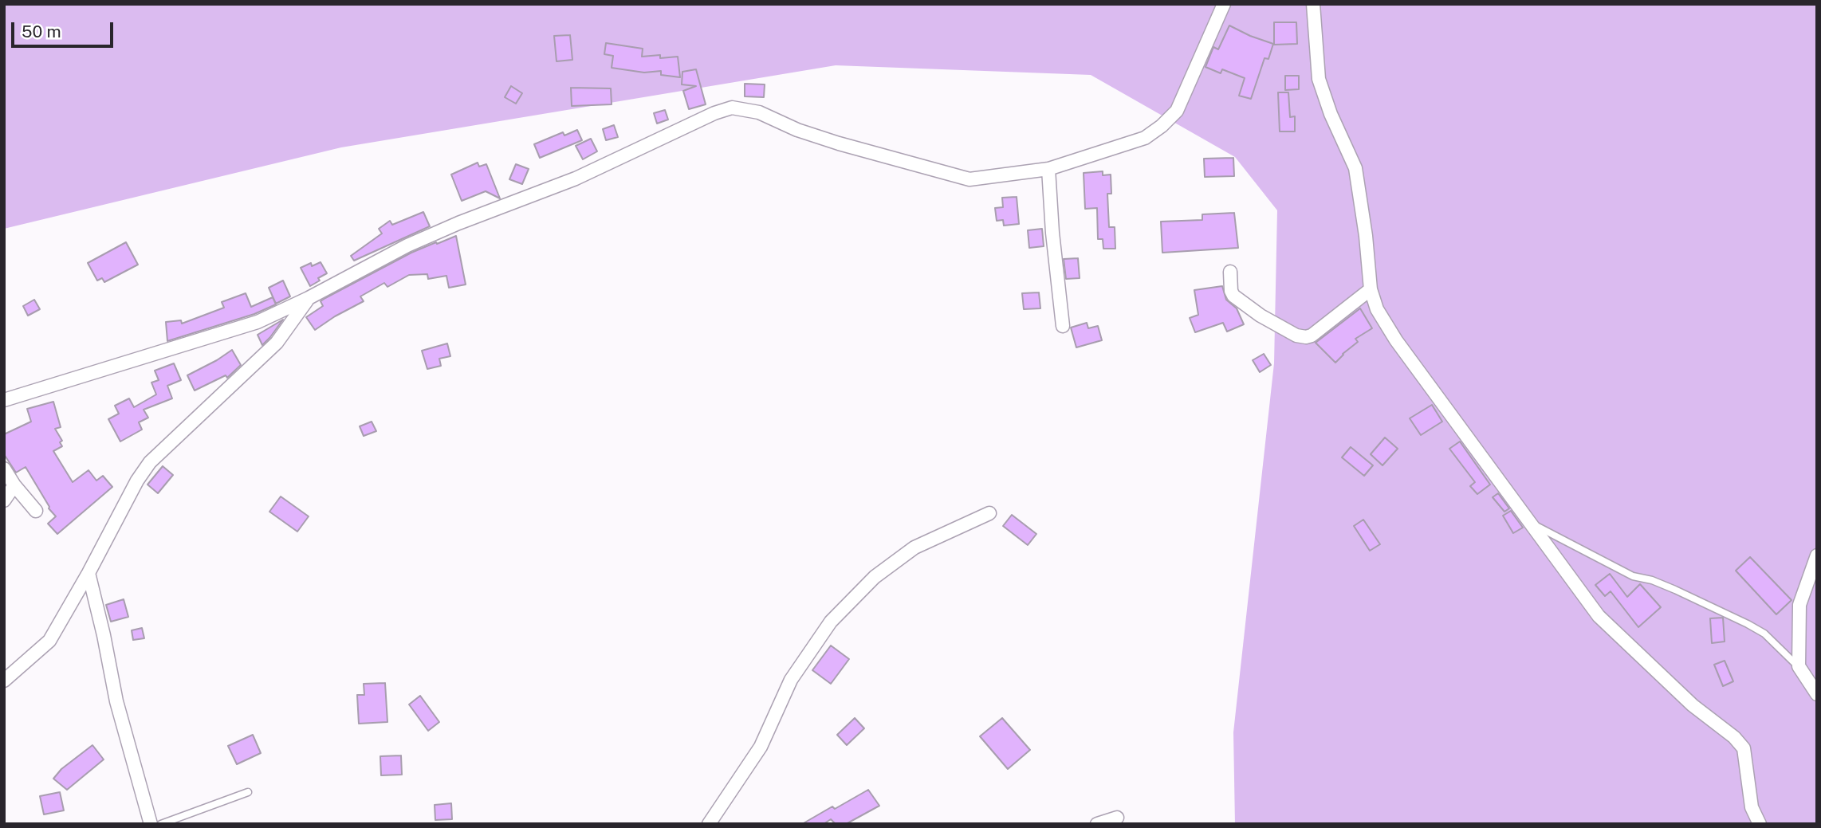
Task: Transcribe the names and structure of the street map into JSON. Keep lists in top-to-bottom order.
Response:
{
  "scale_bar": "50 m"
}
